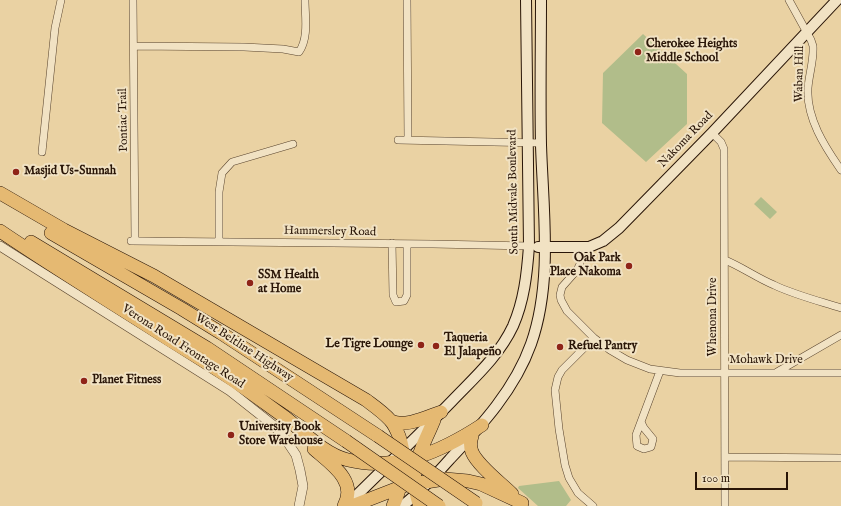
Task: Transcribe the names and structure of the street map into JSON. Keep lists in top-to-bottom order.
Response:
{
  "streets": {
    "highway": ["West Beltline Highway"],
    "main road": ["Nakoma Road", "South Midvale Boulevard"],
    "street": [
      "Waban Hill",
      "Pontiac Trail",
      "Hammersley Road",
      "Whenona Drive",
      "Verona Road Frontage Road",
      "Mohawk Drive"
    ]
  },
  "crossings": [
    ["Waban Hill", "Nakoma Road"],
    ["Pontiac Trail", "Hammersley Road"],
    ["Nakoma Road", "South Midvale Boulevard"],
    ["Nakoma Road", "Hammersley Road"],
    ["Nakoma Road", "Whenona Drive"],
    ["Nakoma Road", "Mohawk Drive"],
    ["South Midvale Boulevard", "Hammersley Road"],
    ["Whenona Drive", "Mohawk Drive"]
  ],
  "places": [
    "Cherokee Heights Middle School",
    "Masjid Us-Sunnah",
    "Oak Park Place Nakoma",
    "SSM Health at Home",
    "Le Tigre Lounge",
    "Taqueria El Jalapeño",
    "Refuel Pantry",
    "Planet Fitness",
    "University Book Store Warehouse"
  ],
  "scale_bar": "100 m"
}
